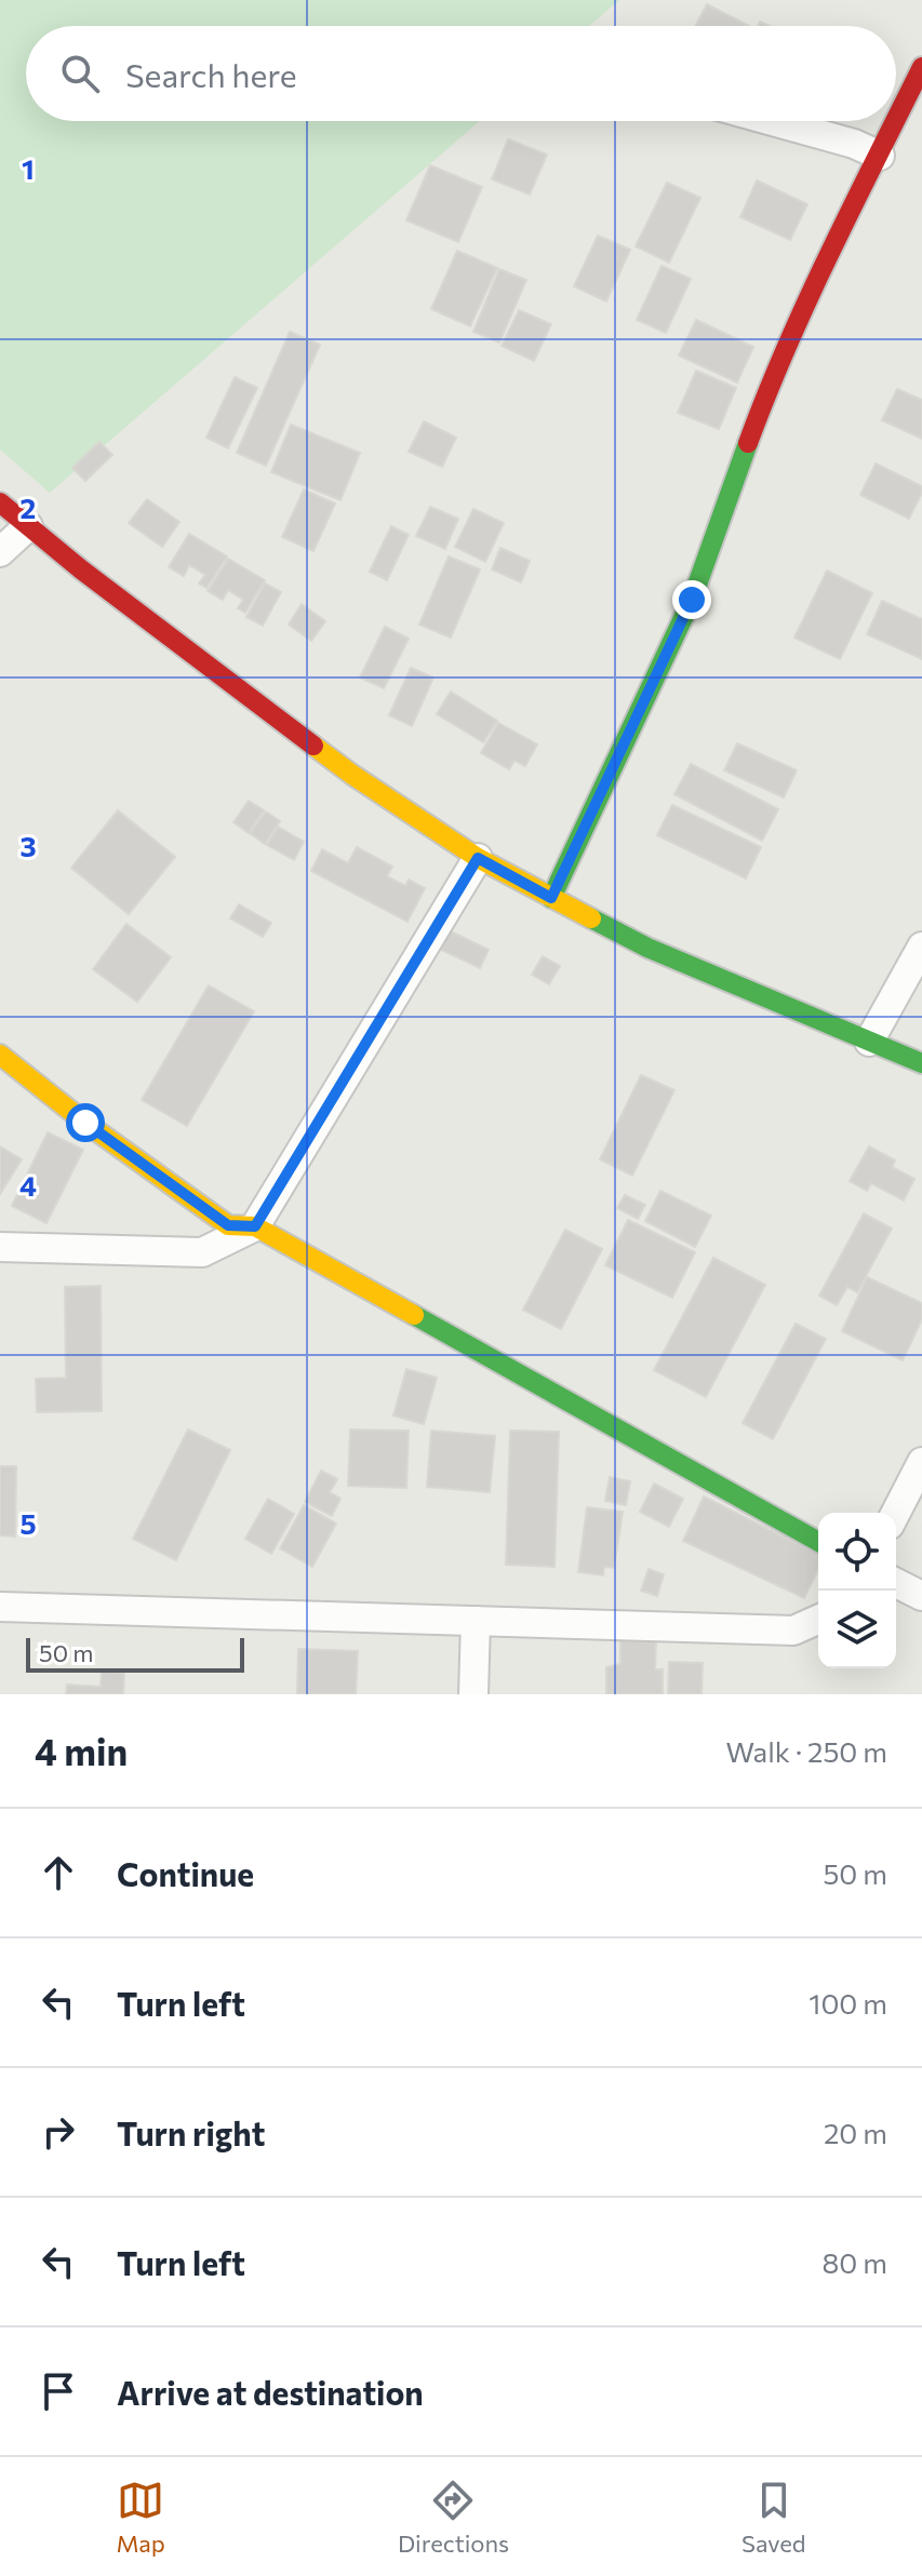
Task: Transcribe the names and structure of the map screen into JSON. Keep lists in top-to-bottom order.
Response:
{
  "scale_bar": "50 m",
  "page": {
    "search": "Search here",
    "scale": "50 m",
    "heading": ["4 min", "Walk · 250 m"],
    "list": [
      ["Continue", "50 m"],
      ["Turn left", "100 m"],
      ["Turn right", "20 m"],
      ["Turn left", "80 m"],
      "Arrive at destination"
    ],
    "nav": ["Map", "Directions", "Saved"]
  },
  "grid": {
    "rows": [
      "1",
      "2",
      "3",
      "4",
      "5"
    ]
  }
}
